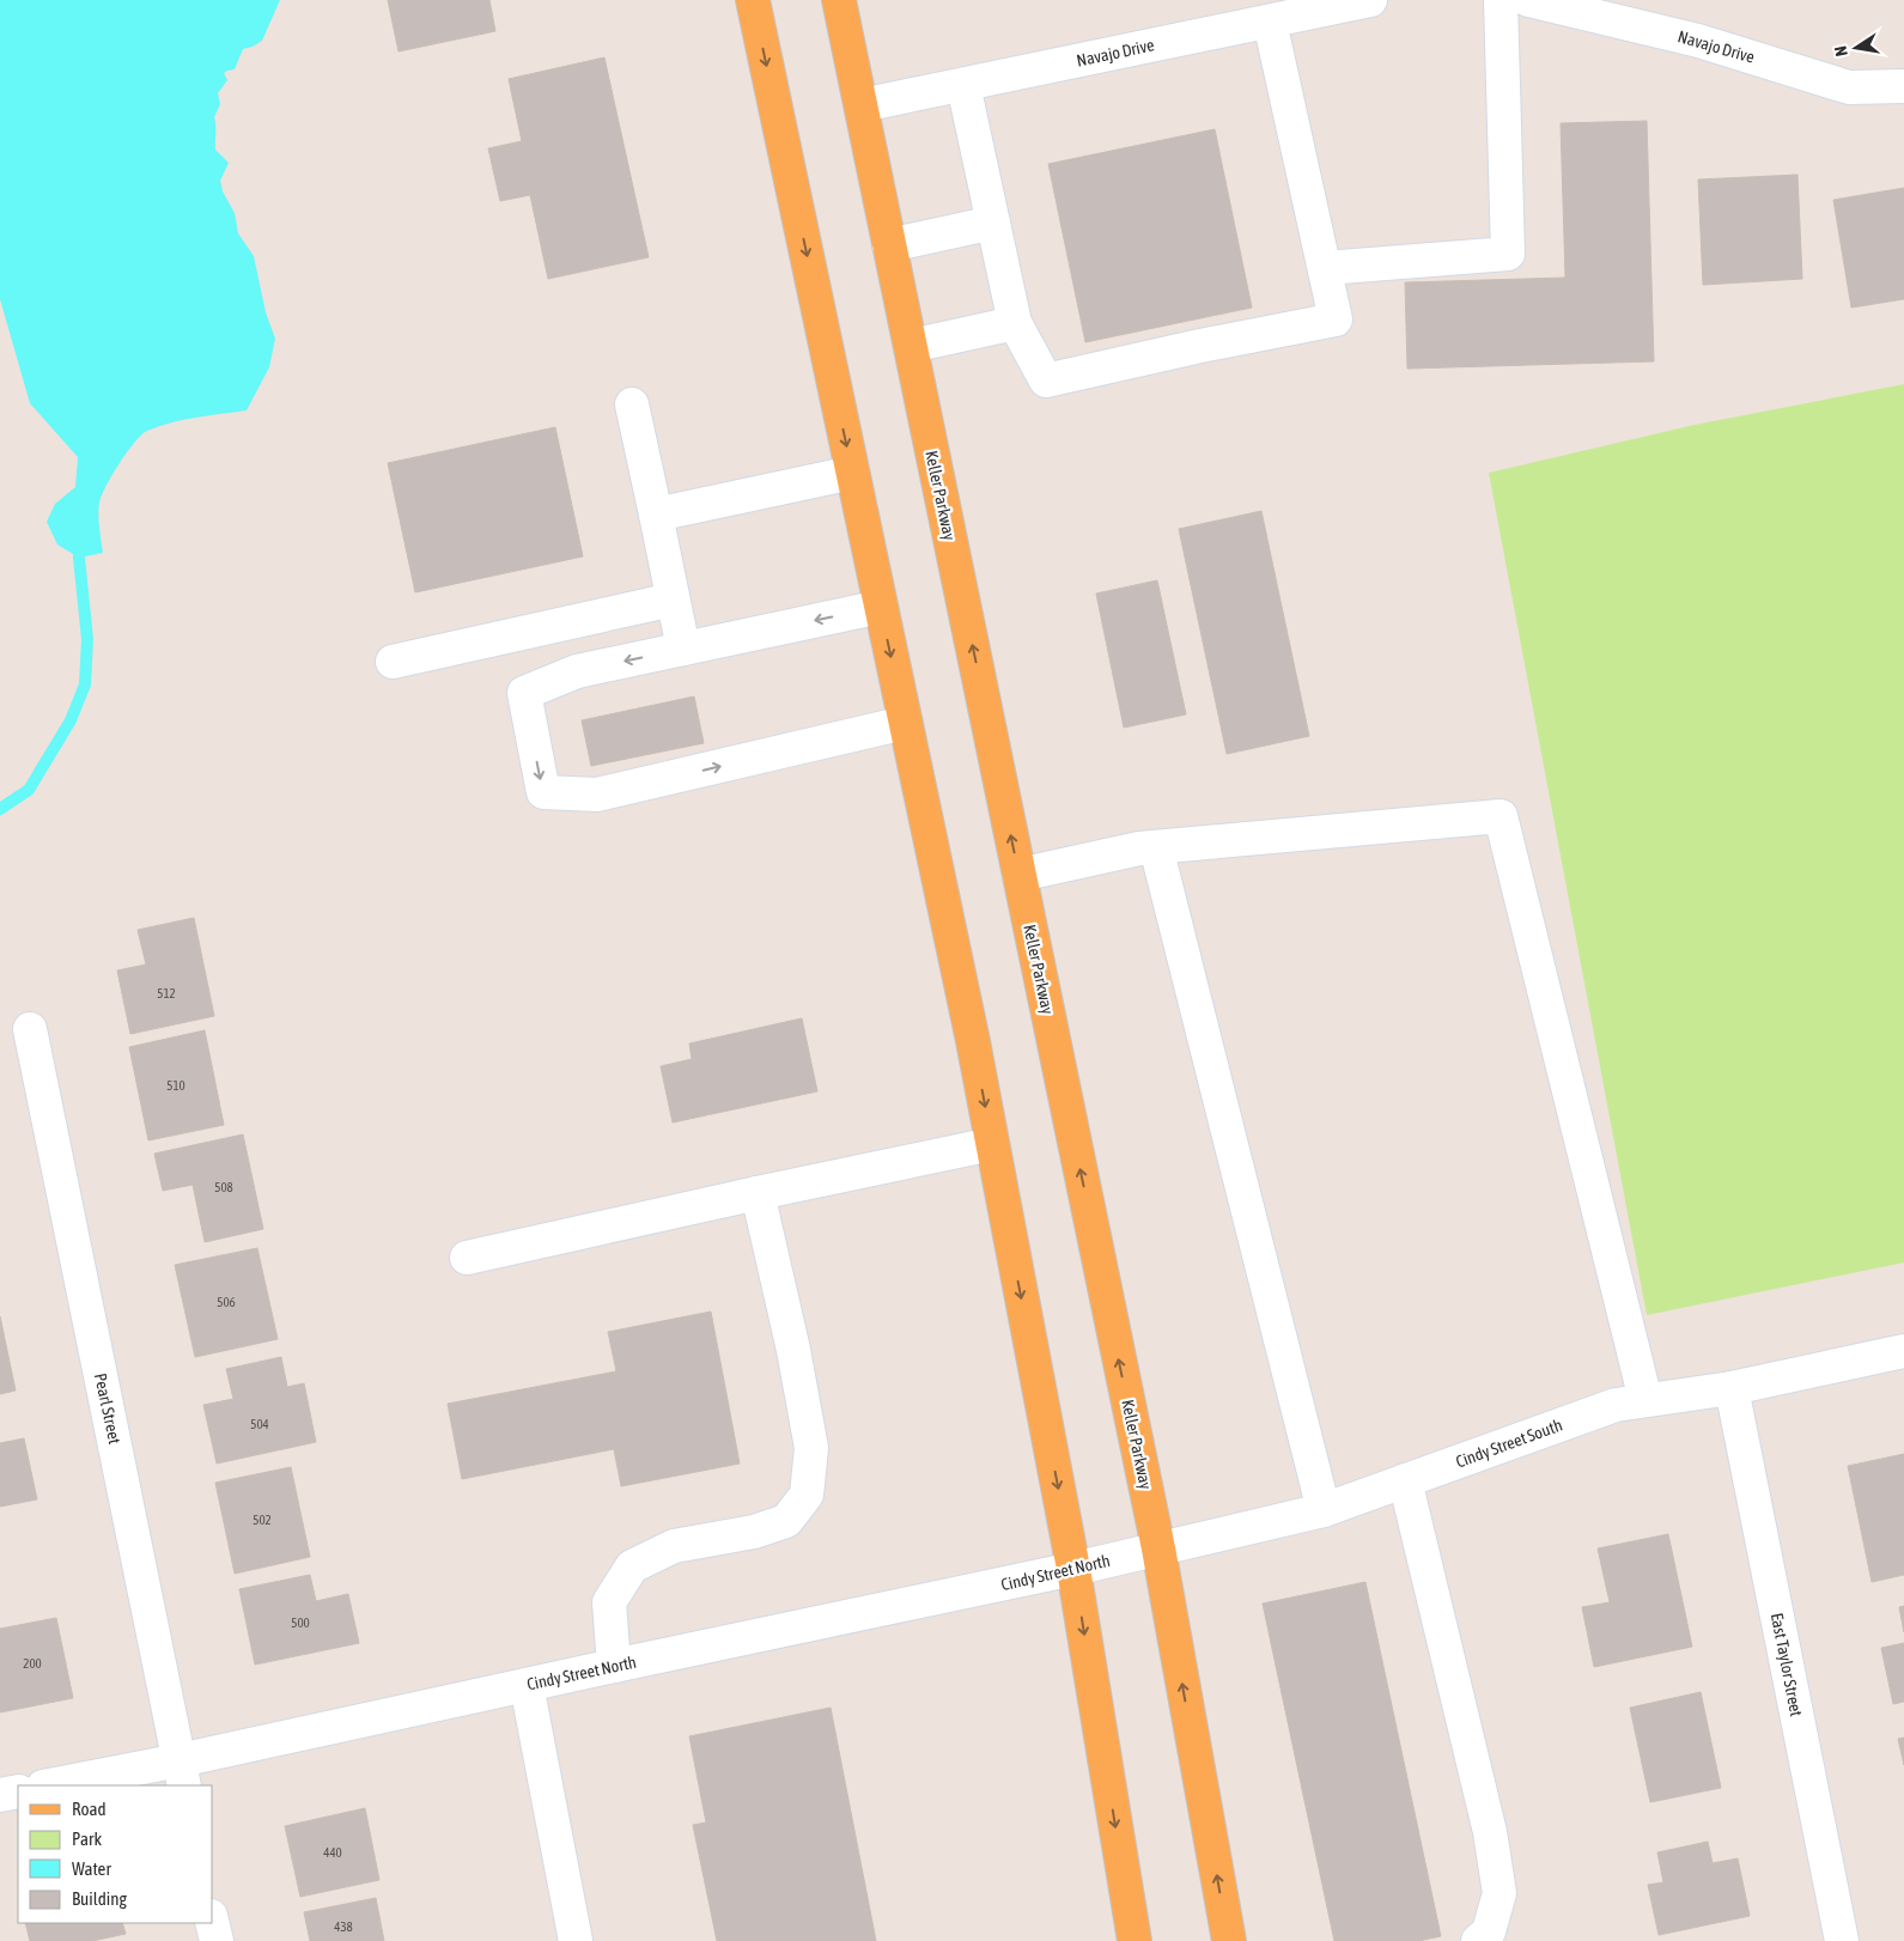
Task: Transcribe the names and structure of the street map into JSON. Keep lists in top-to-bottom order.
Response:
{
  "streets": {
    "main road": ["Keller Parkway"],
    "street": [
      "Navajo Drive",
      "Pearl Street",
      "Cindy Street South",
      "Cindy Street North",
      "East Taylor Street"
    ]
  },
  "crossings": [
    ["Navajo Drive", "Keller Parkway"],
    ["Keller Parkway", "Cindy Street South"],
    ["Pearl Street", "Cindy Street North"],
    ["Cindy Street South", "Cindy Street North"],
    ["Cindy Street South", "East Taylor Street"]
  ],
  "house_numbers": [
    "512",
    "510",
    "508",
    "506",
    "504",
    "502",
    "500",
    "200",
    "440",
    "438"
  ],
  "legend": [
    "Road",
    "Park",
    "Water",
    "Building"
  ],
  "north": "left"
}
